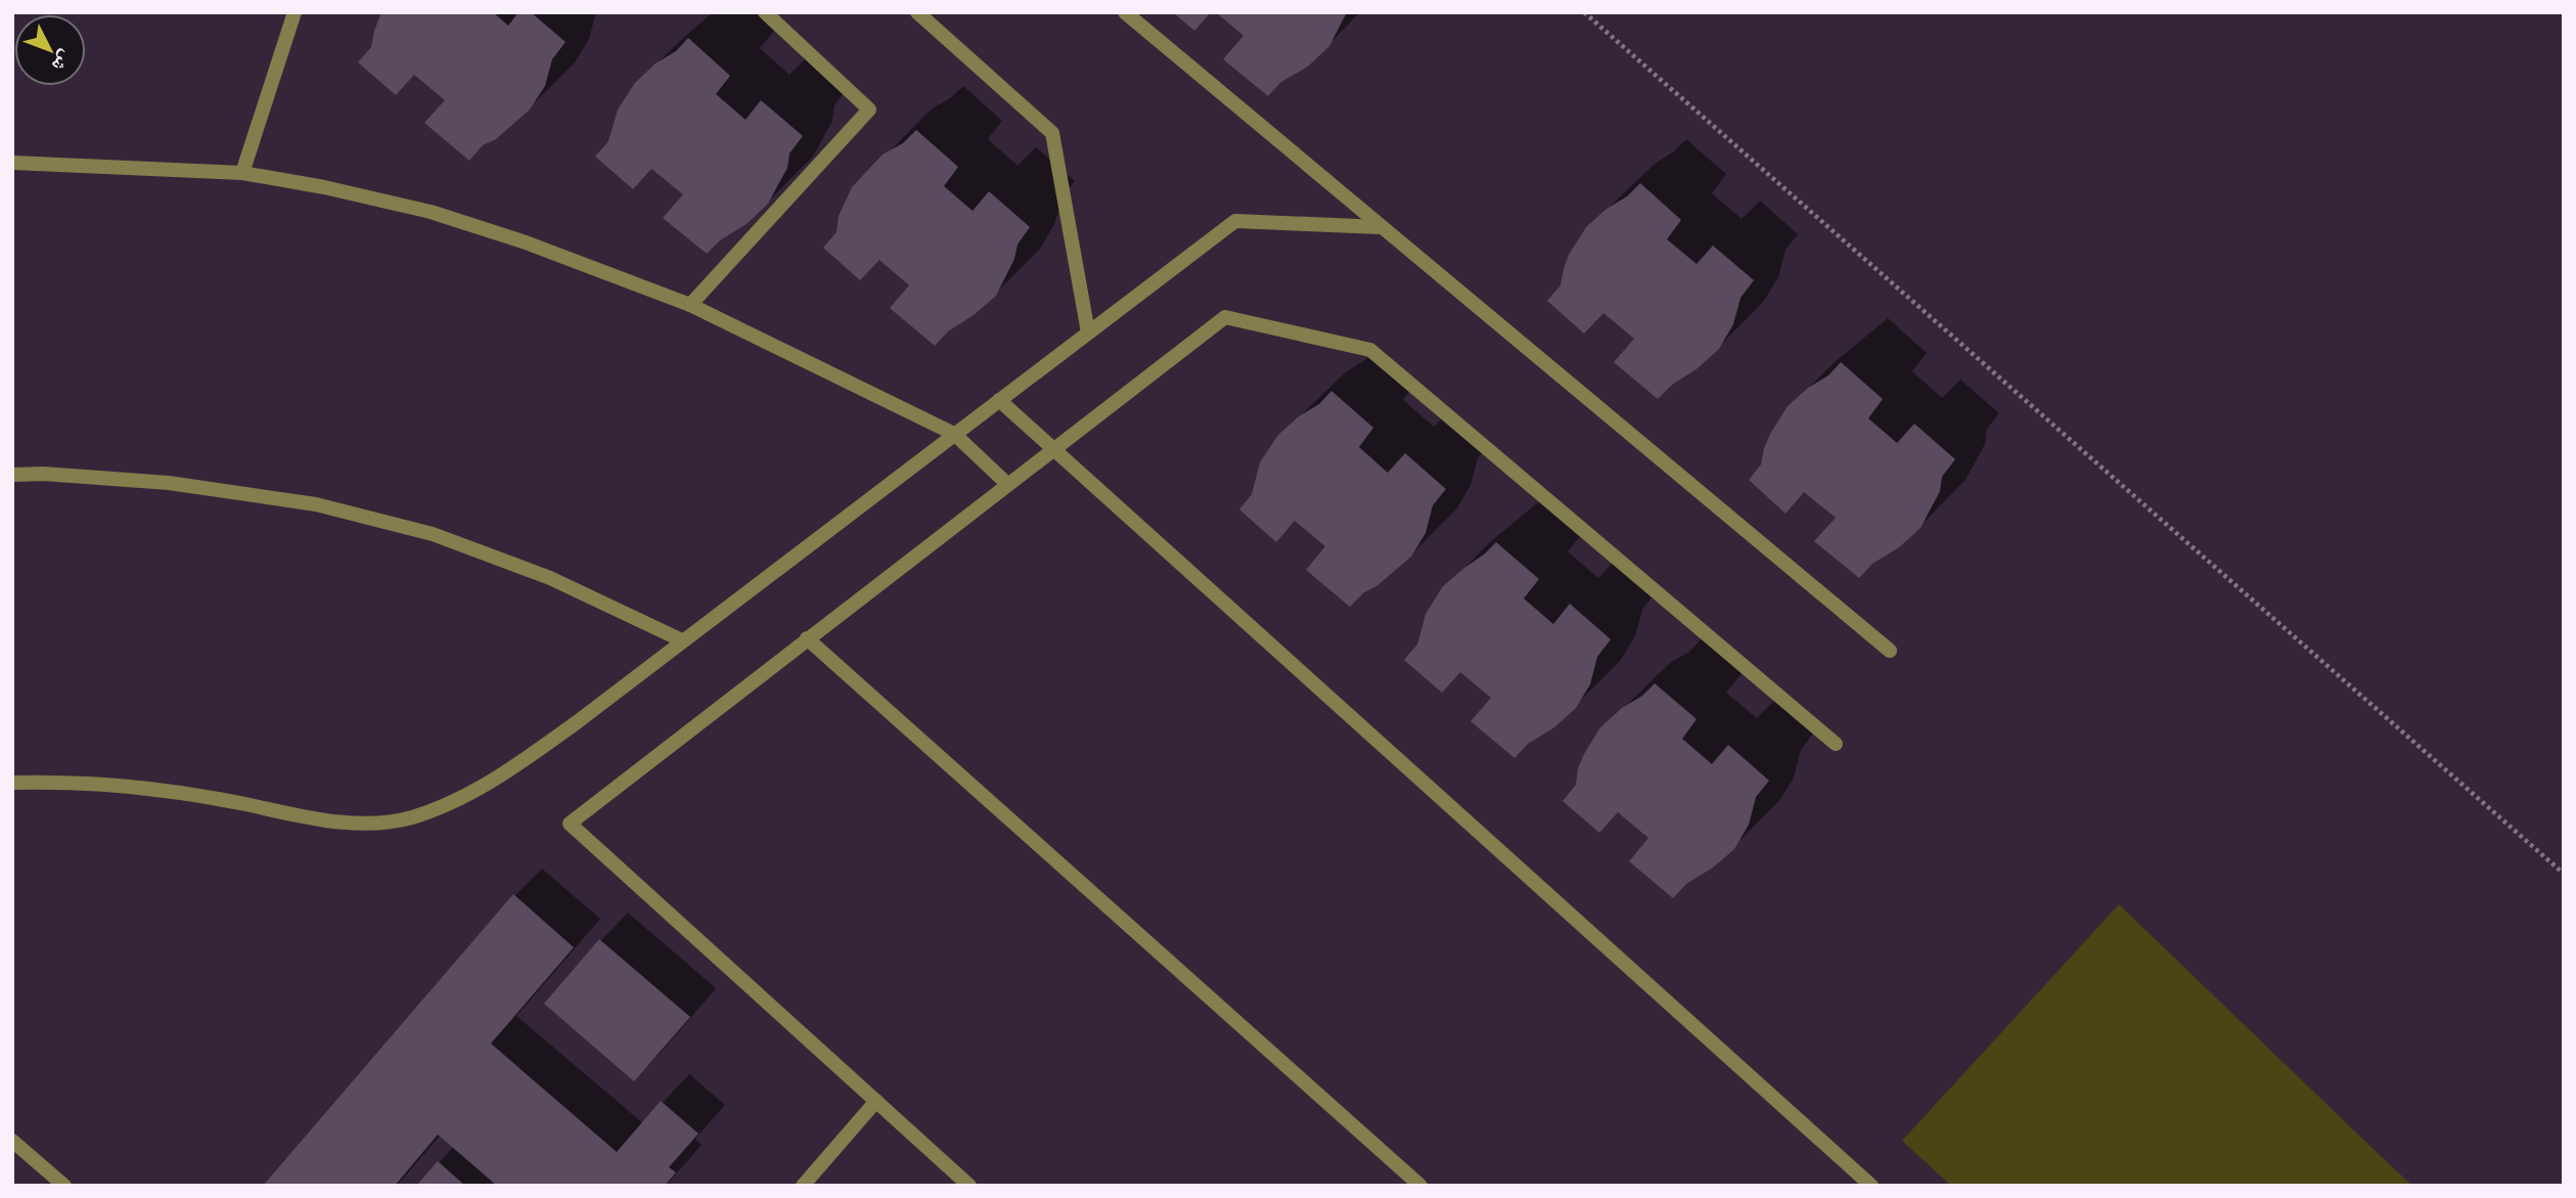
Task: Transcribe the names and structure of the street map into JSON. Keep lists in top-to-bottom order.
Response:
{
  "north": "bottom right"
}
